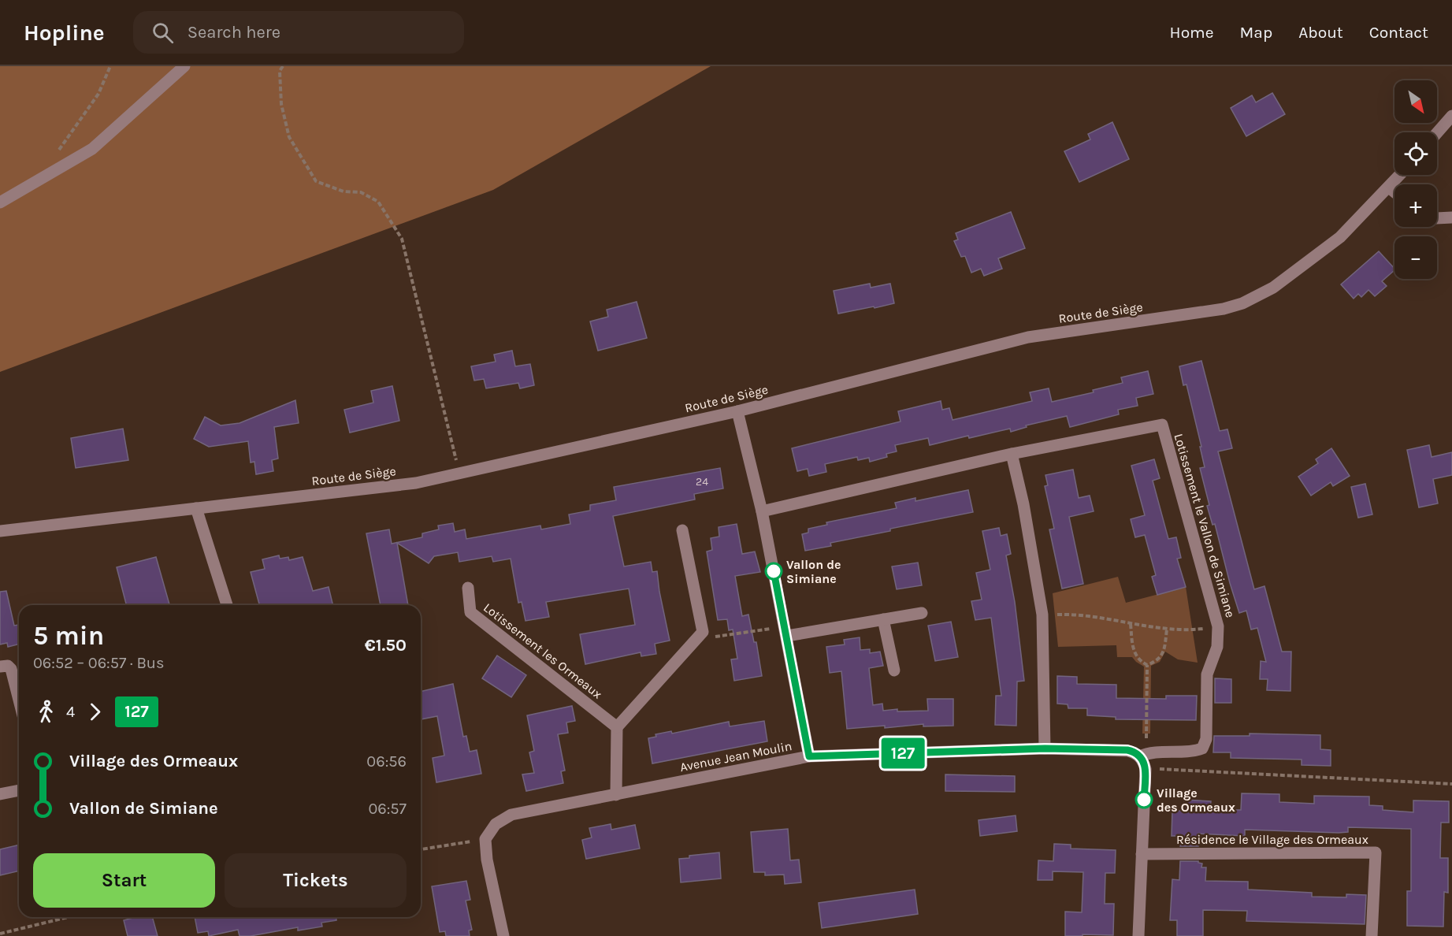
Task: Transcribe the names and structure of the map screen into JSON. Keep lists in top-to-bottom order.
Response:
{
  "streets": {
    "street": [
      "Route de Siège",
      "Lotissement le Vallon de Simiane",
      "Lotissement les Ormeaux",
      "Avenue Jean Moulin",
      "Résidence le Village des Ormeaux"
    ]
  },
  "crossings": [
    ["Route de Siège", "Avenue Jean Moulin"],
    ["Lotissement le Vallon de Simiane", "Avenue Jean Moulin"]
  ],
  "places": ["Vallon de Simiane", "Village des Ormeaux"],
  "lines": ["bus line 127"],
  "house_numbers": ["24"],
  "north": "bottom right",
  "page": {
    "header": "Hopline",
    "search": "Search here",
    "nav": [
      "Home",
      "Map",
      "About",
      "Contact"
    ],
    "on_map": "127",
    "map_buttons": ["+", "−"],
    "heading": ["5 min", "06:52 – 06:57 · Bus", "€1.50"],
    "legs": ["4", "127"],
    "list": [
      {
        "name": "Village des Ormeaux",
        "value": "06:56"
      },
      {
        "name": "Vallon de Simiane",
        "value": "06:57"
      }
    ],
    "buttons": ["Start", "Tickets"]
  }
}
